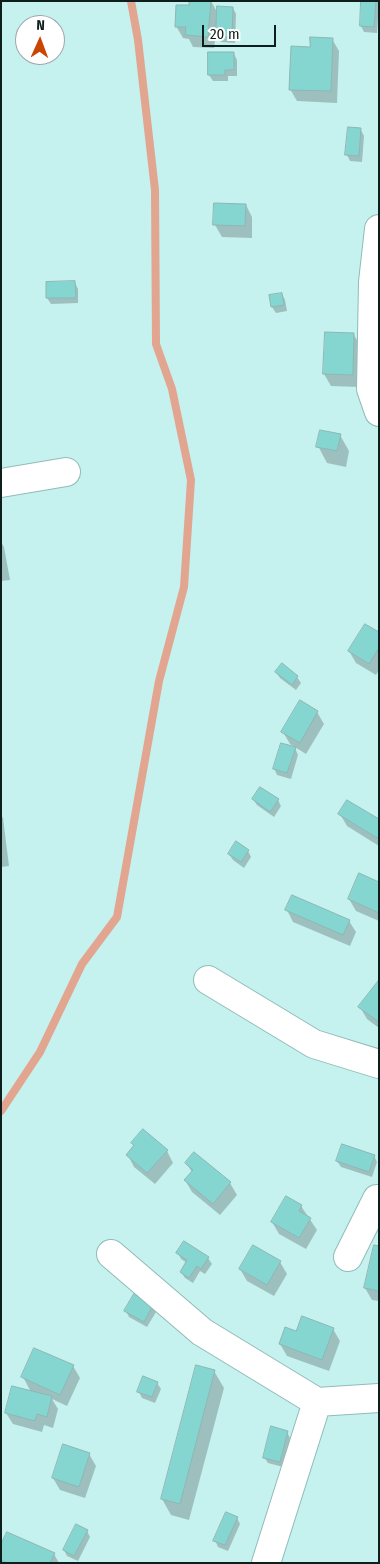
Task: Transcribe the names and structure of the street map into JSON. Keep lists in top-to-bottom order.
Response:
{
  "scale_bar": "20 m",
  "north": "top"
}
